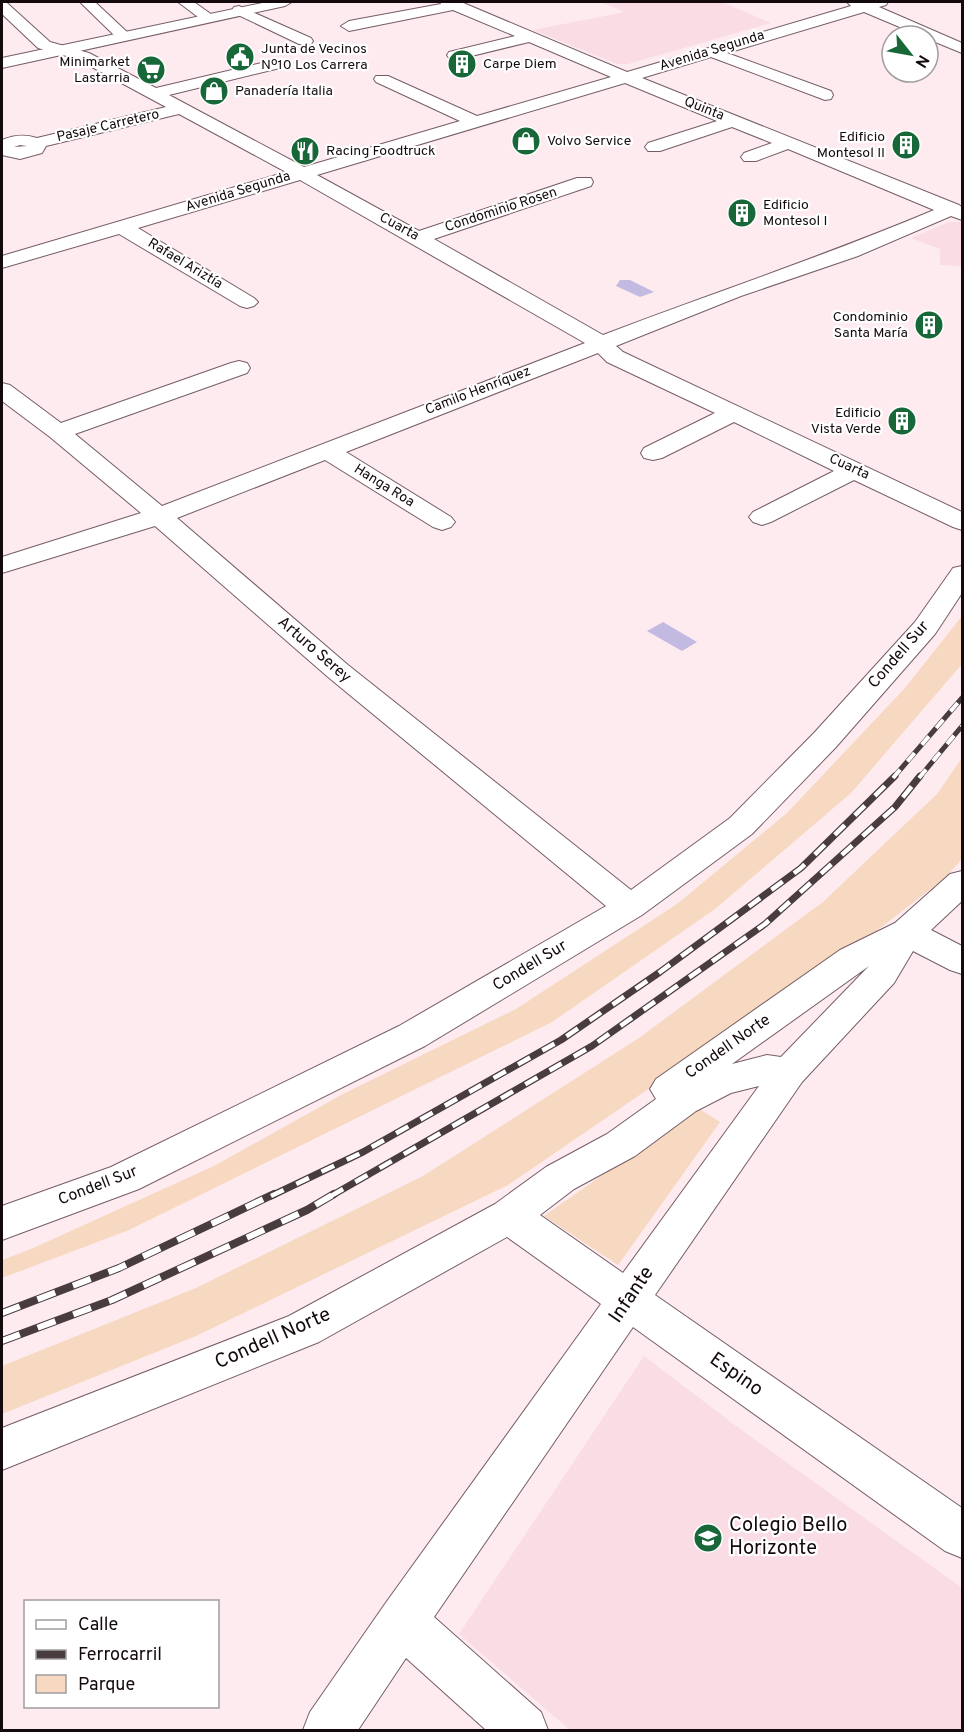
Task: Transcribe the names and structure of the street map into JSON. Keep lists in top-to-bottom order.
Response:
{
  "streets": {
    "street": [
      "Avenida Segunda",
      "Quinta",
      "Pasaje Carretero",
      "Condominio Rosen",
      "Cuarta",
      "Rafael Ariztía",
      "Camilo Henríquez",
      "Hanga Roa",
      "Arturo Serey",
      "Condell Sur",
      "Condell Norte",
      "Infante",
      "Espino"
    ]
  },
  "crossings": [
    ["Avenida Segunda", "Quinta"],
    ["Avenida Segunda", "Cuarta"],
    ["Avenida Segunda", "Rafael Ariztía"],
    ["Quinta", "Camilo Henríquez"],
    ["Pasaje Carretero", "Cuarta"],
    ["Condominio Rosen", "Cuarta"],
    ["Cuarta", "Camilo Henríquez"],
    ["Camilo Henríquez", "Hanga Roa"],
    ["Camilo Henríquez", "Arturo Serey"],
    ["Arturo Serey", "Condell Sur"],
    ["Condell Norte", "Infante"],
    ["Condell Norte", "Espino"],
    ["Infante", "Espino"]
  ],
  "places": {
    "public building": ["Junta de Vecinos Nº10 Los Carrera"],
    "building": [
      "Carpe Diem",
      "Edificio Montesol II",
      "Edificio Montesol I",
      "Condominio Santa María",
      "Edificio Vista Verde"
    ],
    "supermarket": ["Minimarket Lastarria"],
    "shop": ["Panadería Italia", "Volvo Service"],
    "restaurant": ["Racing Foodtruck"],
    "school or university": ["Colegio Bello Horizonte"]
  },
  "legend": ["Calle", "Ferrocarril", "Parque"],
  "north": "bottom right"
}
